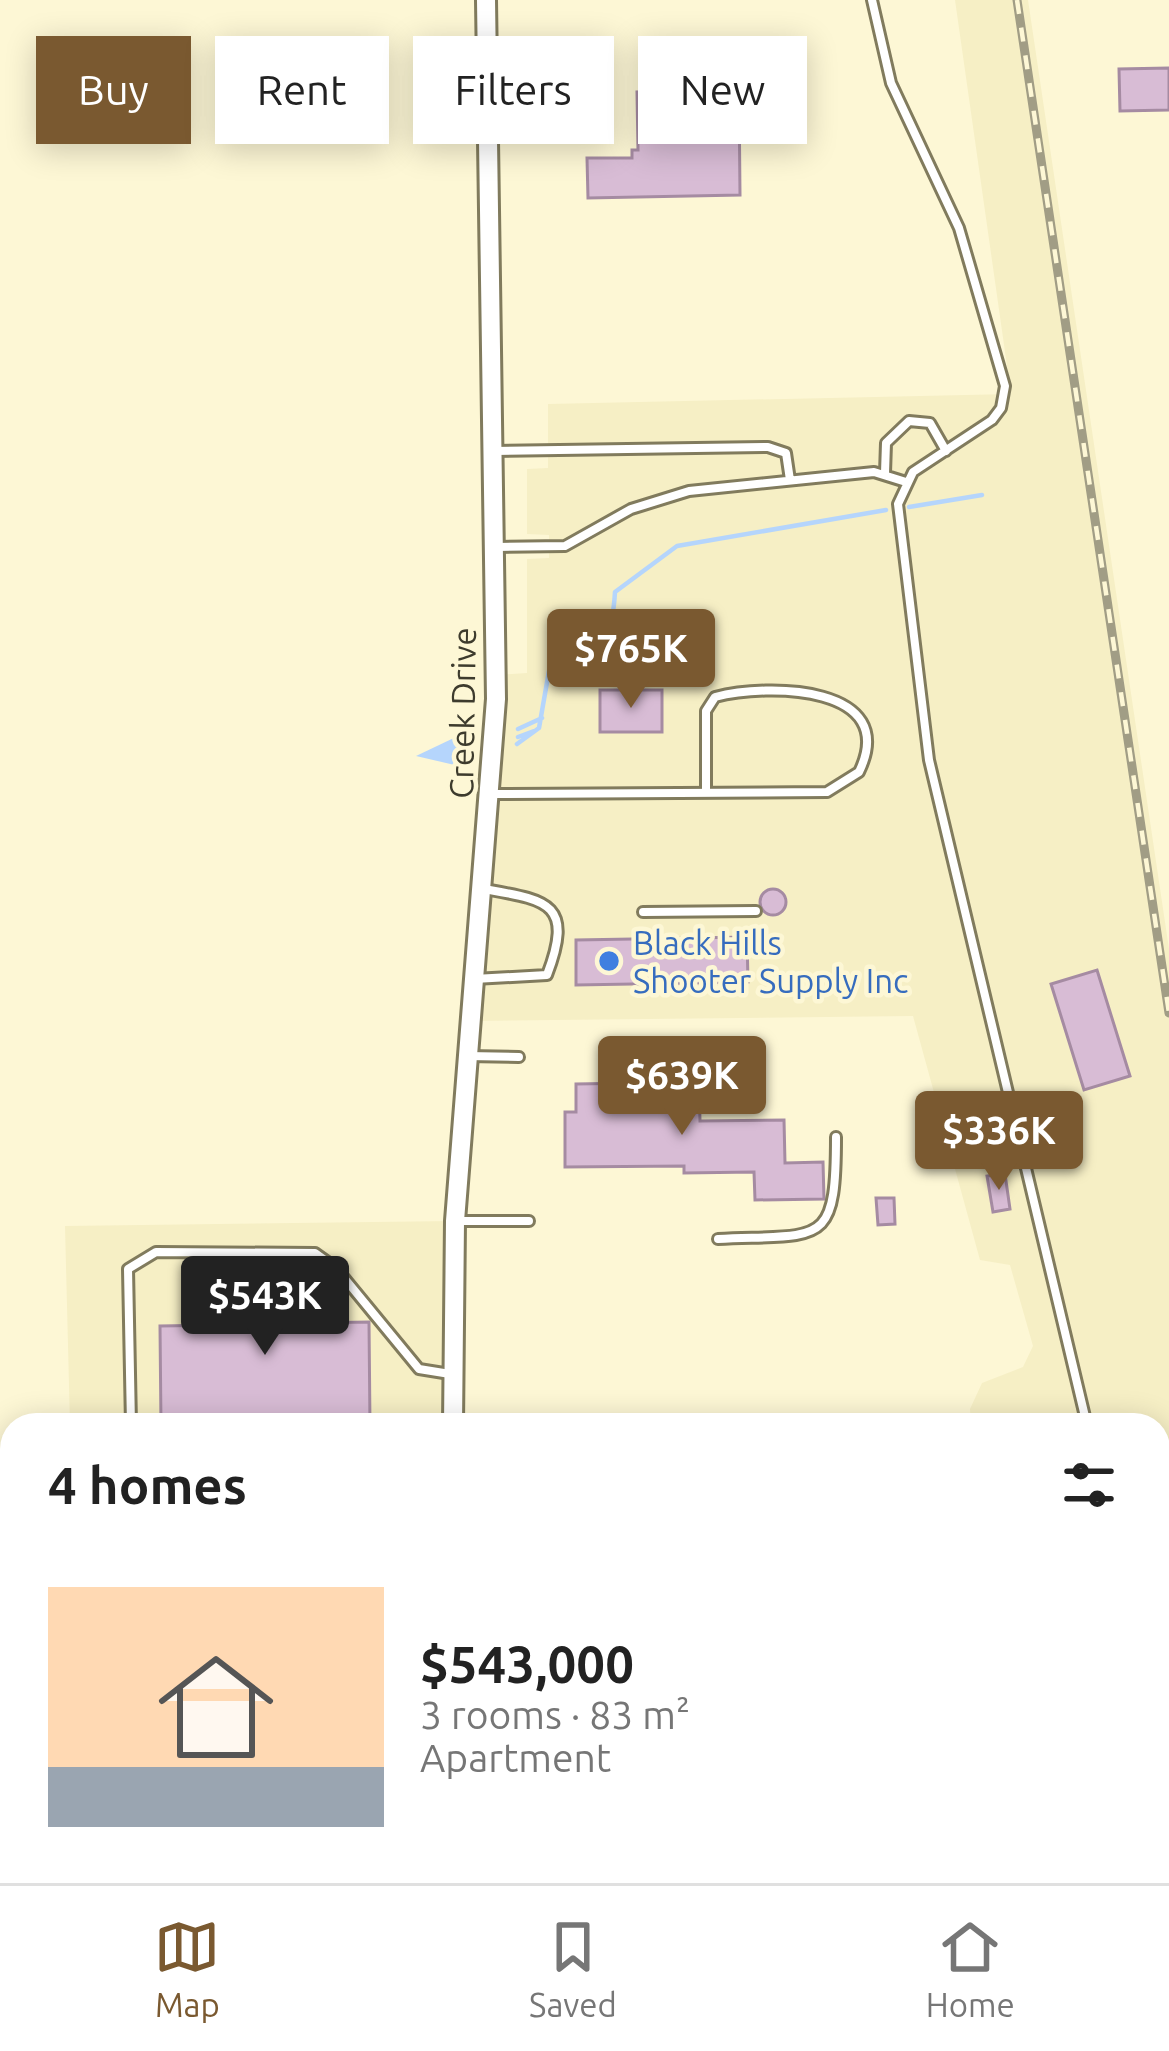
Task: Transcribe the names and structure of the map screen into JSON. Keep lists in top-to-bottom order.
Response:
{
  "streets": {
    "street": ["Creek Drive"]
  },
  "places": ["Black Hills Shooter Supply Inc"],
  "page": {
    "chip": [
      "Buy",
      "Rent",
      "Filters",
      "New"
    ],
    "price": [
      "$765K",
      "$639K",
      "$336K",
      "$543K"
    ],
    "heading": "4 homes",
    "list": [
      {
        "name": "$543,000",
        "note": "3 rooms · 83 m² · Apartment"
      }
    ],
    "tabs": ["Map", "Saved", "Home"]
  }
}
